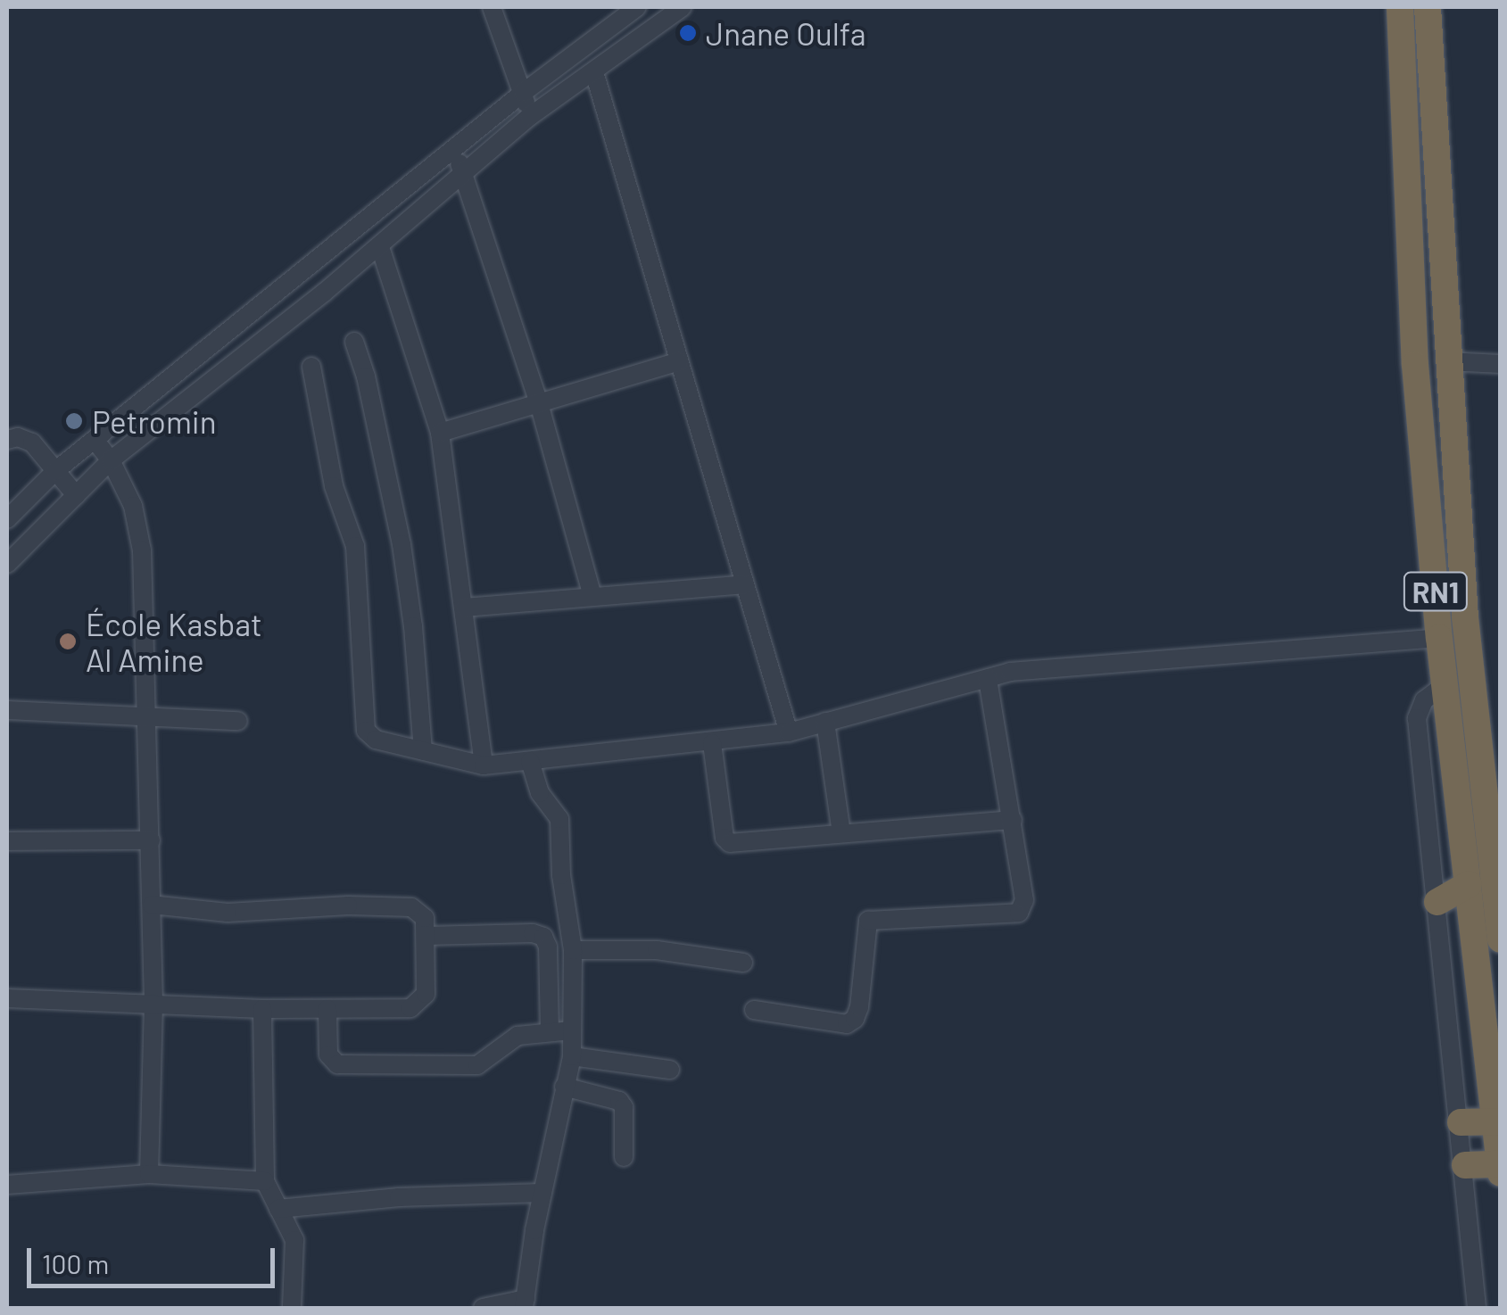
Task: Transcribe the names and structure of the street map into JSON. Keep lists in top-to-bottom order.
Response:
{
  "streets": {
    "highway": ["RN1"]
  },
  "places": ["Jnane Oulfa", "Petromin", "École Kasbat Al Amine"],
  "scale_bar": "100 m"
}
